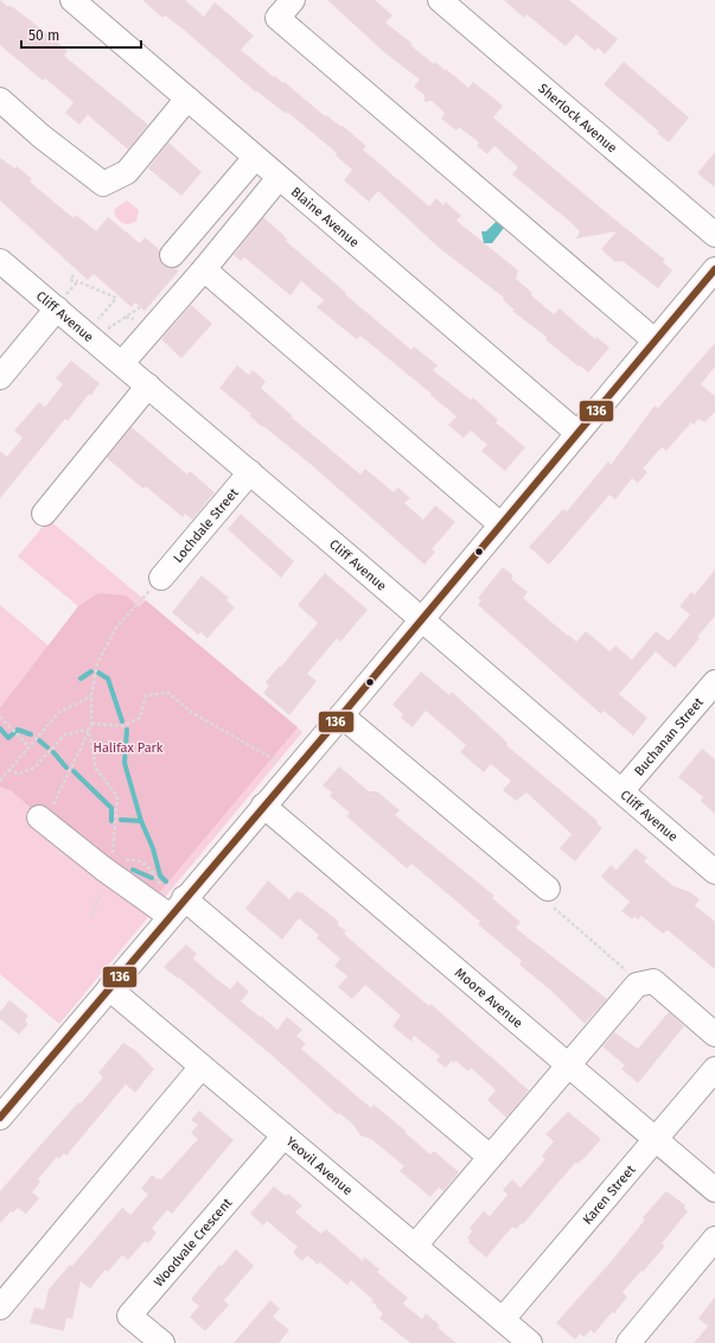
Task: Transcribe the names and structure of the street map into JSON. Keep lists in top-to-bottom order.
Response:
{
  "streets": {
    "street": [
      "Sherlock Avenue",
      "Blaine Avenue",
      "Cliff Avenue",
      "Lochdale Street",
      "Buchanan Street",
      "Moore Avenue",
      "Yeovil Avenue",
      "Karen Street",
      "Woodvale Crescent"
    ]
  },
  "crossings": [
    ["Cliff Avenue", "Lochdale Street"],
    ["Cliff Avenue", "Buchanan Street"],
    ["Moore Avenue", "Karen Street"],
    ["Yeovil Avenue", "Karen Street"],
    ["Yeovil Avenue", "Woodvale Crescent"]
  ],
  "parks": ["Halifax Park"],
  "lines": ["transit line 136"],
  "scale_bar": "50 m"
}
